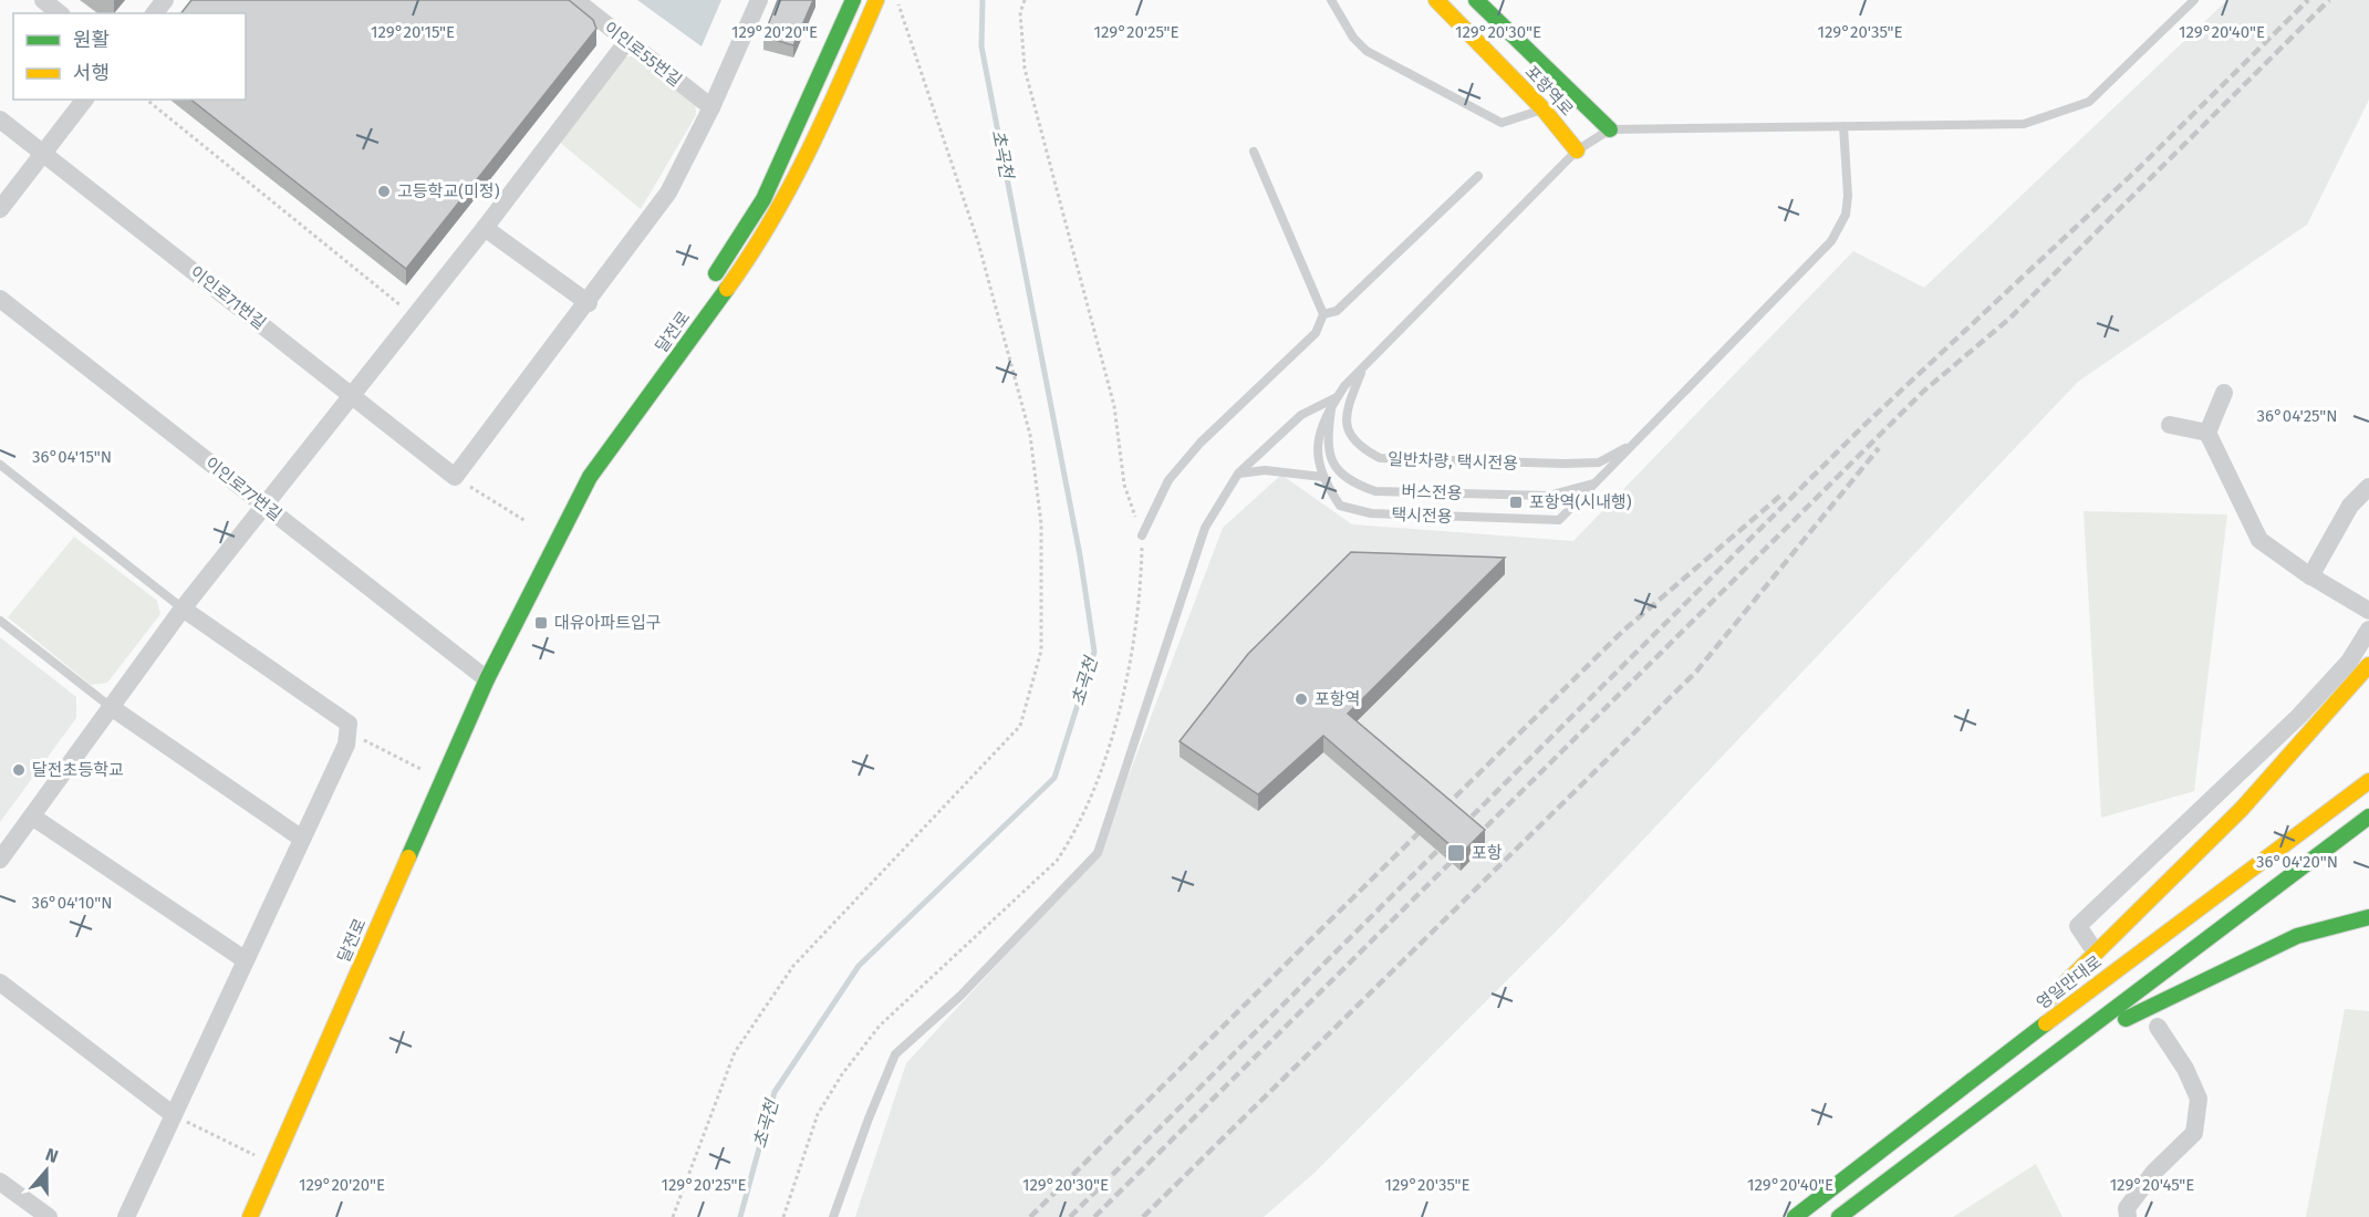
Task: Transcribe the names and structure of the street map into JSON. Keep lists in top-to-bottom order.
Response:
{
  "streets": {
    "main road": ["포항역로", "달전로", "영일만대로"],
    "street": ["이인로55번길", "이인로71번길", "이인로77번길"],
    "lane": ["일반차량, 택시전용", "버스전용", "택시전용"]
  },
  "crossings": [
    ["달전로", "이인로77번길"],
    ["일반차량, 택시전용", "택시전용"],
    ["버스전용", "택시전용"]
  ],
  "water": ["초곡천"],
  "places": {
    "other": ["고등학교(미정)", "포항역", "달전초등학교"],
    "transit": ["포항역(시내행)", "대유아파트입구", "포항"]
  },
  "legend": ["원활", "서행"],
  "north": "top",
  "coordinates": [
    "129°20'15\"E",
    "129°20'20\"E",
    "129°20'25\"E",
    "129°20'30\"E",
    "129°20'40\"E",
    "129°20'35\"E",
    "36°04'25\"N",
    "36°04'15\"N",
    "36°04'20\"N",
    "36°04'10\"N",
    "129°20'45\"E"
  ]
}
